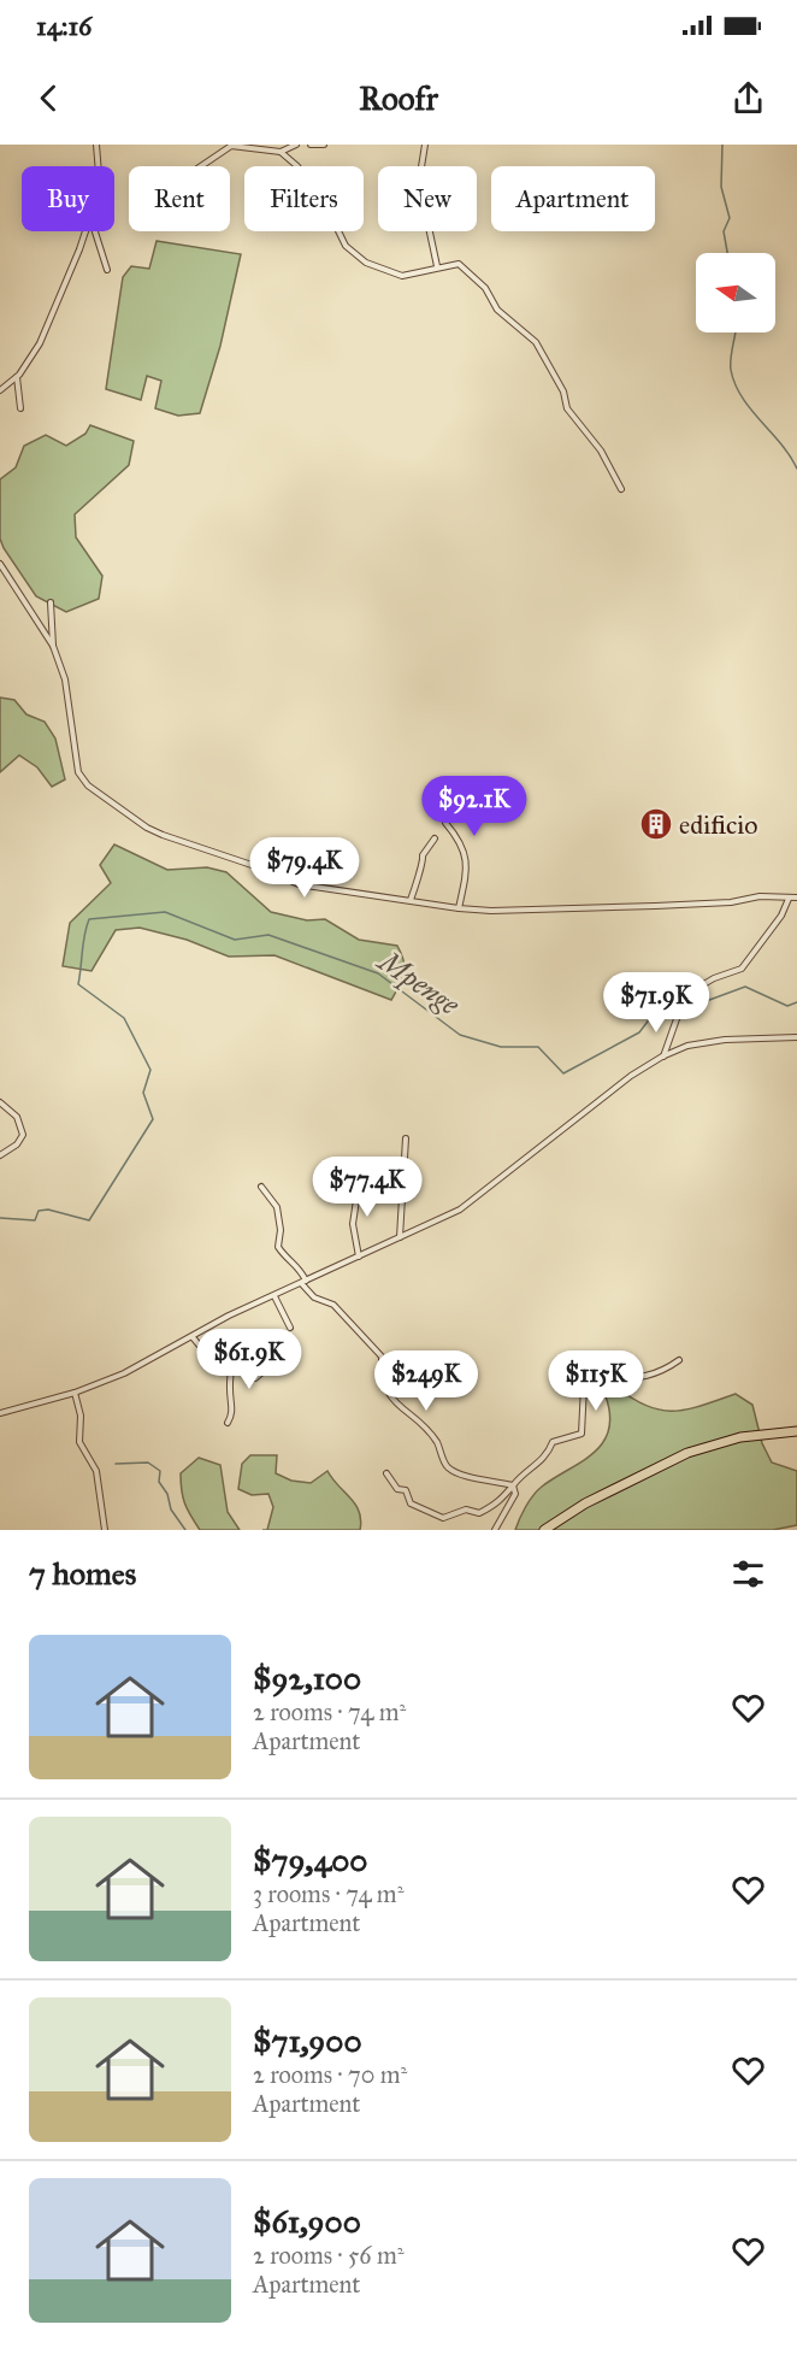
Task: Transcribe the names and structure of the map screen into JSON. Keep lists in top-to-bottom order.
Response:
{
  "water": ["Mpenge"],
  "places": {
    "building": ["edificio"]
  },
  "north": "left",
  "page": {
    "status": "14:16",
    "header": "Roofr",
    "chip": [
      "Buy",
      "Rent",
      "Filters",
      "New",
      "Apartment"
    ],
    "price": [
      "$92.1K",
      "$79.4K",
      "$71.9K",
      "$77.4K",
      "$61.9K",
      "$249K",
      "$115K"
    ],
    "heading": "7 homes",
    "list": [
      {
        "name": "$92,100",
        "note": "2 rooms · 74 m² · Apartment"
      },
      {
        "name": "$79,400",
        "note": "3 rooms · 74 m² · Apartment"
      },
      {
        "name": "$71,900",
        "note": "2 rooms · 70 m² · Apartment"
      },
      {
        "name": "$61,900",
        "note": "2 rooms · 56 m² · Apartment"
      }
    ]
  }
}
